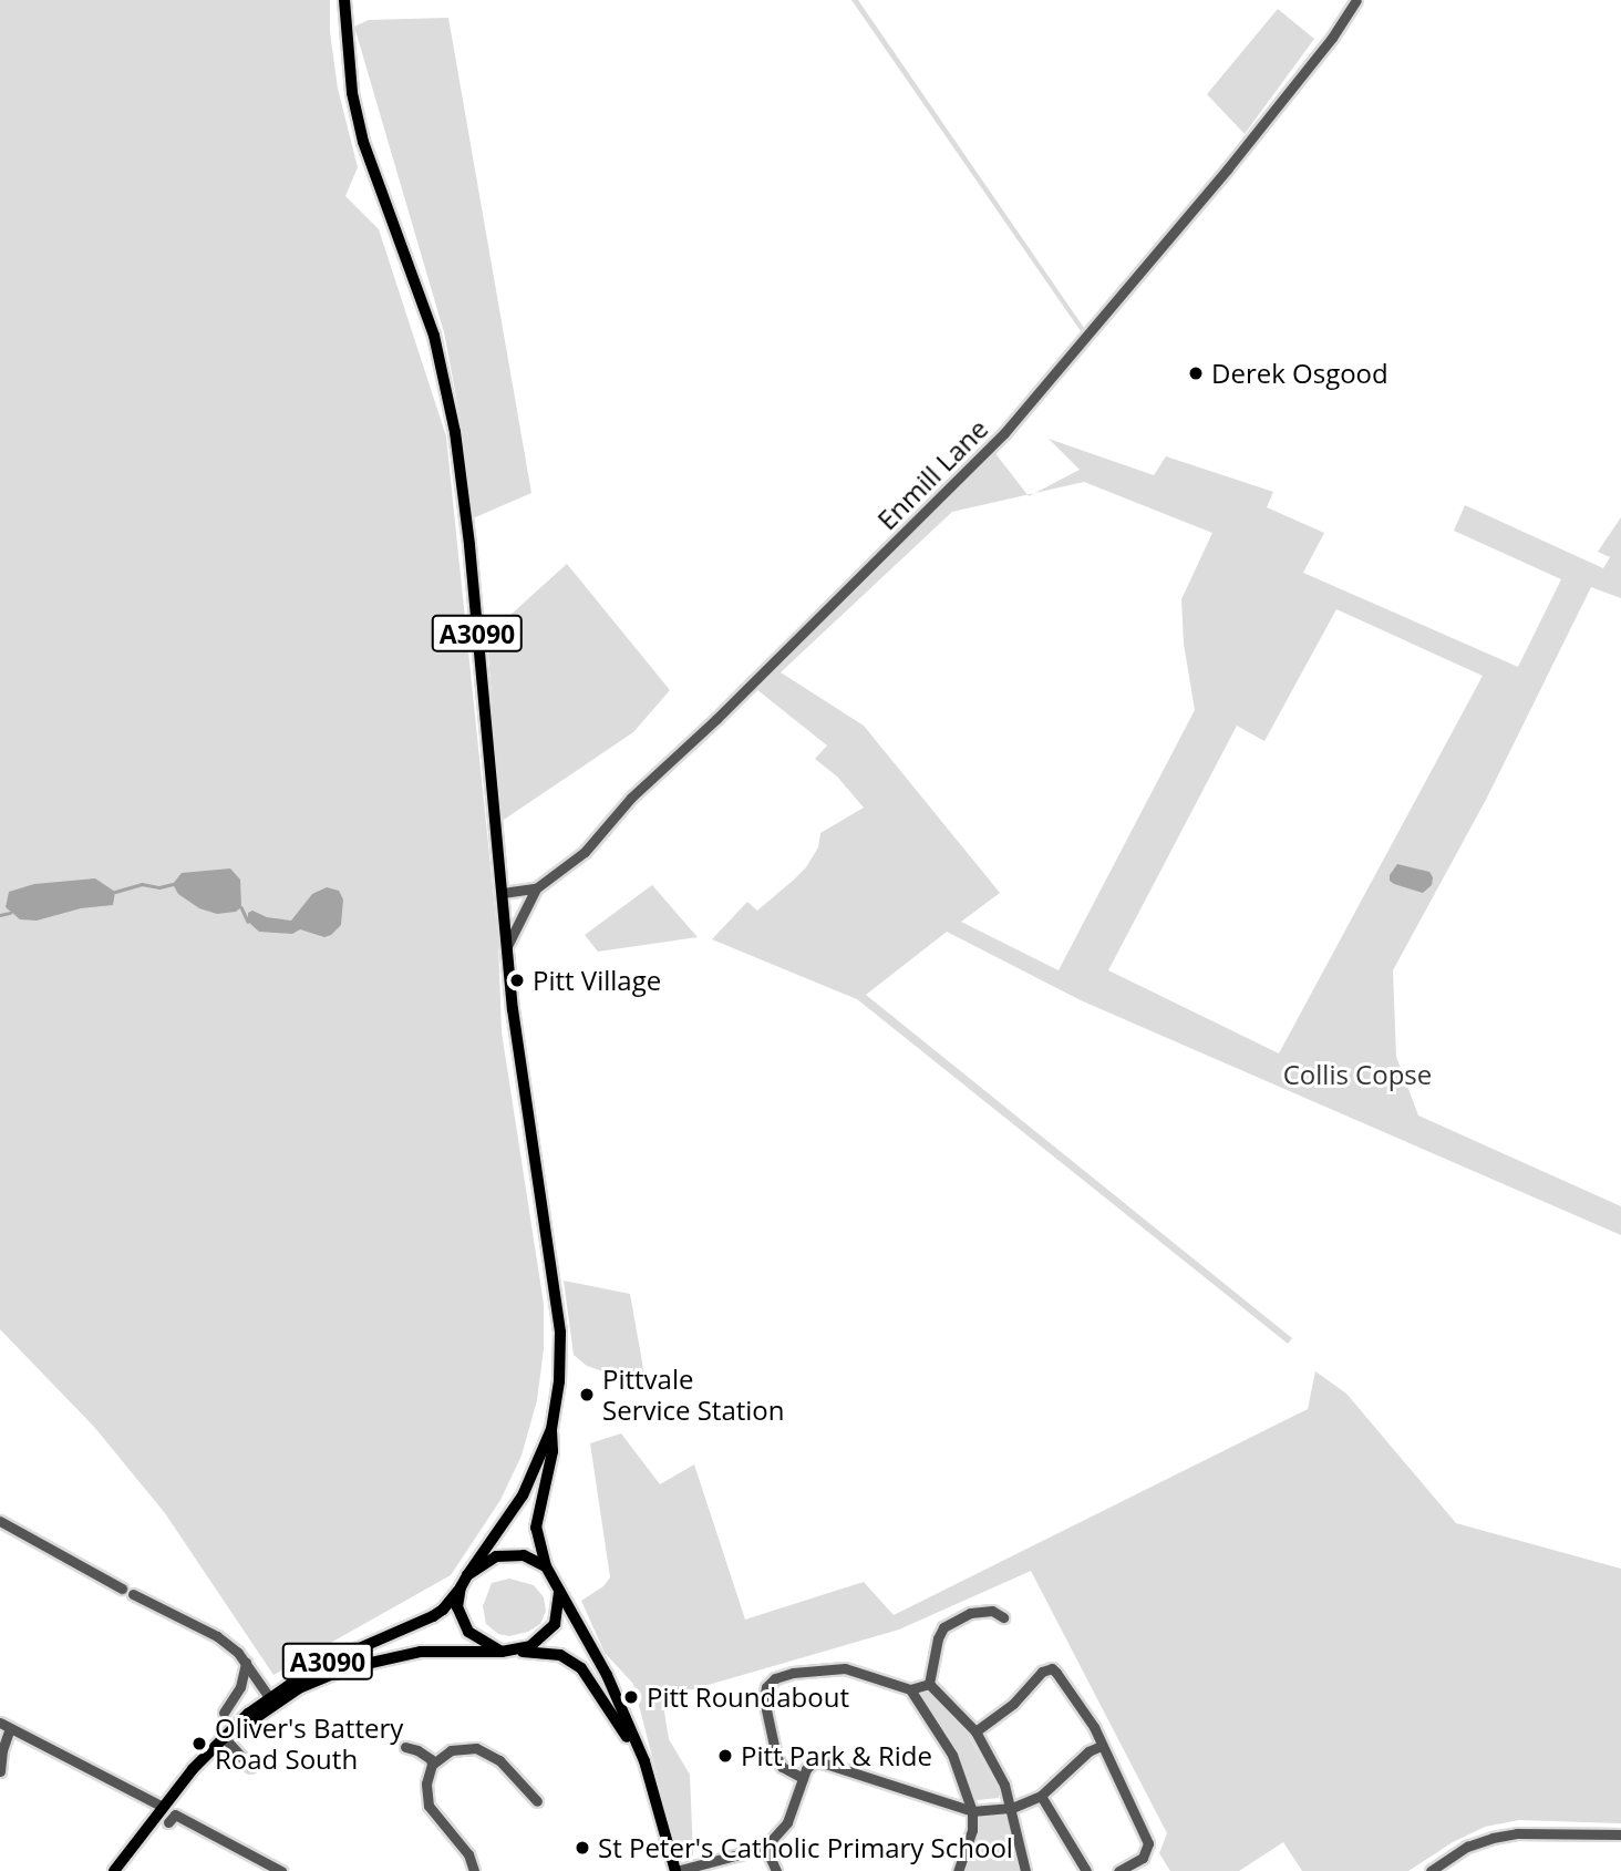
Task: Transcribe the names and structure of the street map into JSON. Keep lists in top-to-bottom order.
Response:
{
  "streets": {
    "main road": ["A3090"],
    "street": ["Enmill Lane"]
  },
  "crossings": [
    ["Enmill Lane", "A3090"]
  ],
  "parks": ["Collis Copse"],
  "places": [
    "Derek Osgood",
    "Pitt Village",
    "Pittvale Service Station",
    "Pitt Roundabout",
    "Oliver's Battery Road South",
    "Pitt Park & Ride",
    "St Peter's Catholic Primary School"
  ]
}
